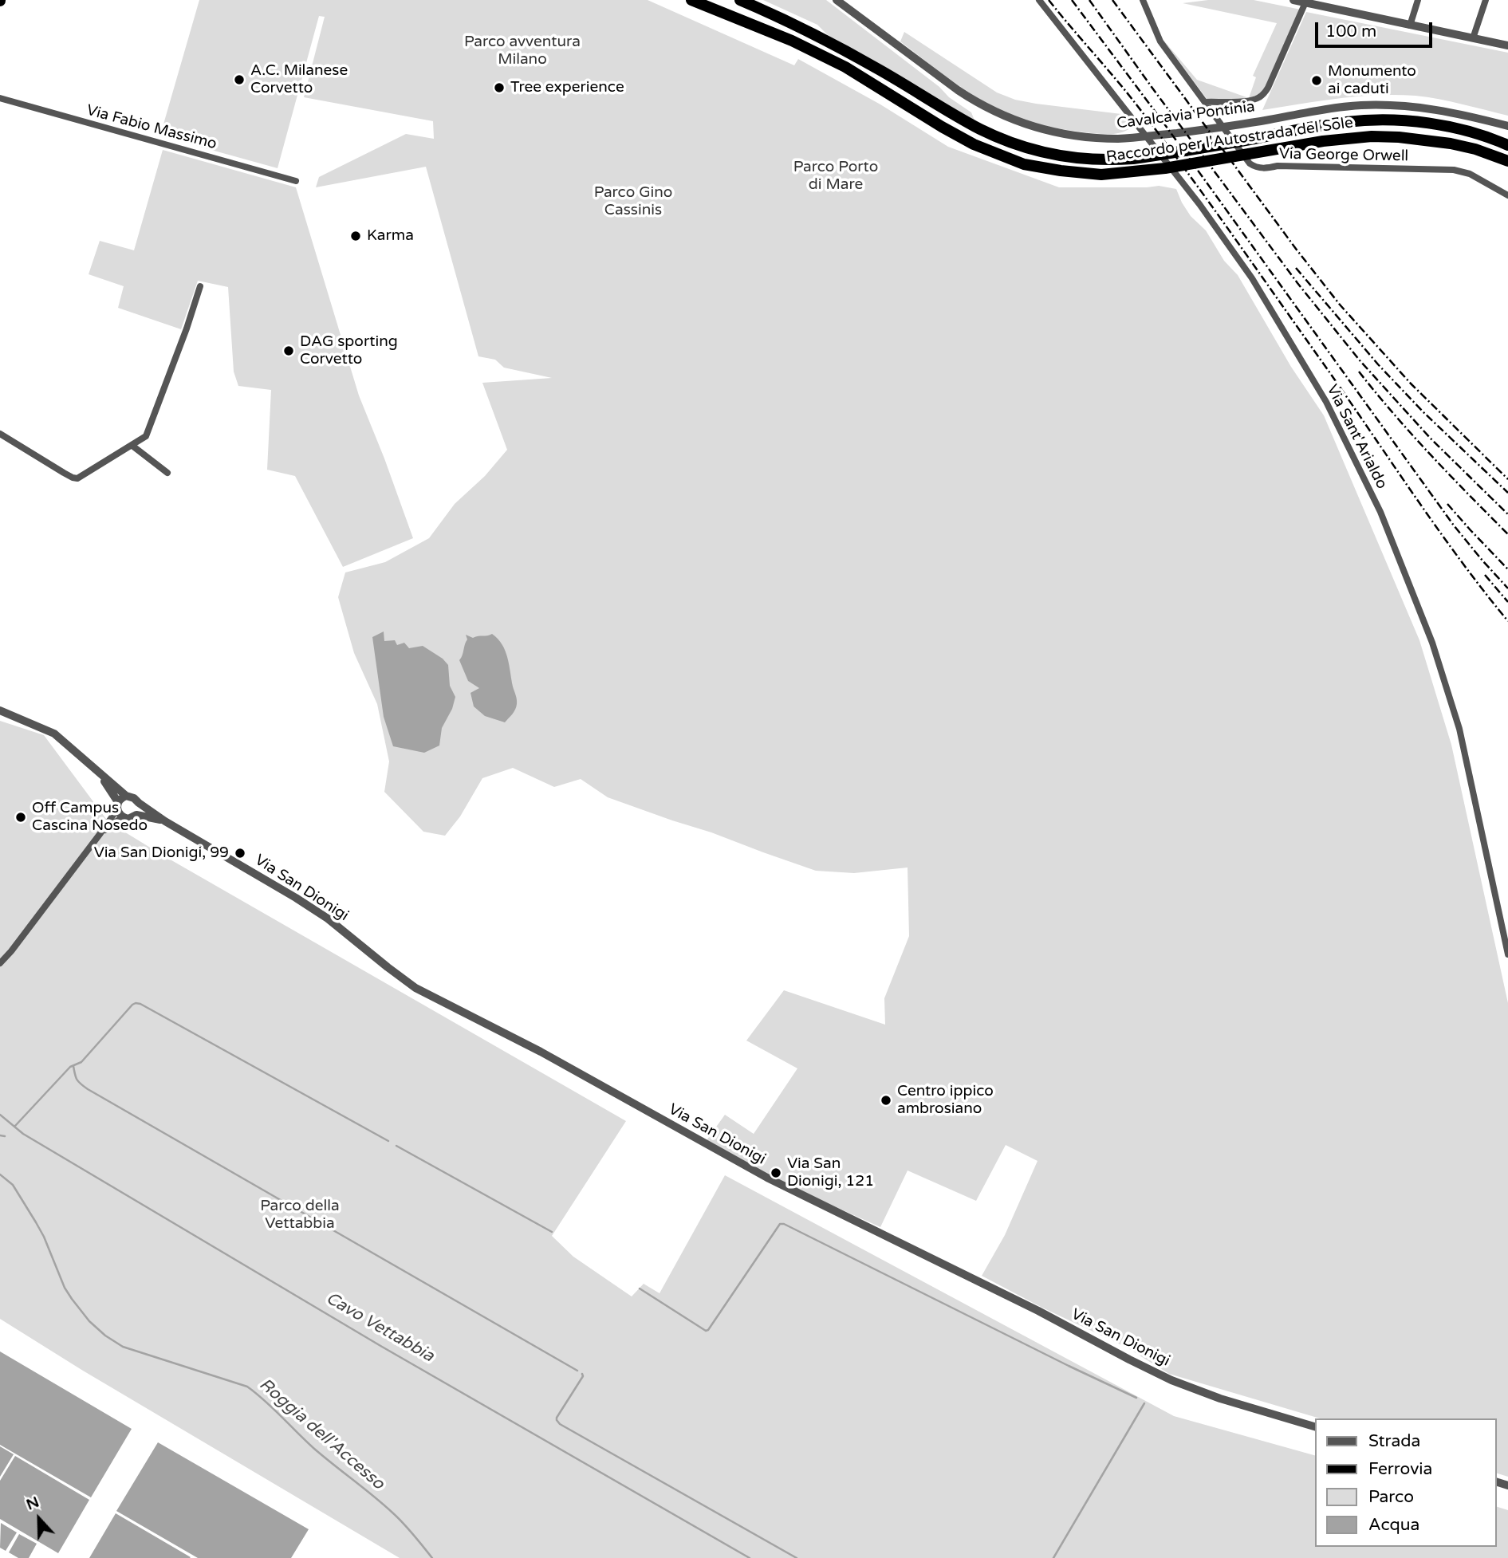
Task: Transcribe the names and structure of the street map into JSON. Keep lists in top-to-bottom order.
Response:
{
  "streets": {
    "highway": ["Raccordo per l'Autostrada del Sole"],
    "street": [
      "Cavalcavia Pontinia",
      "Via Fabio Massimo",
      "Via George Orwell",
      "Via Sant'Arialdo",
      "Via San Dionigi"
    ]
  },
  "water": ["Cavo Vettabbia", "Roggia dell'Accesso"],
  "parks": [
    "Parco avventura Milano",
    "Parco Porto di Mare",
    "Parco Gino Cassinis",
    "Parco della Vettabbia"
  ],
  "places": [
    "A.C. Milanese Corvetto",
    "Monumento ai caduti",
    "Tree experience",
    "Karma",
    "DAG sporting Corvetto",
    "Off Campus Cascina Nosedo",
    "Via San Dionigi, 99",
    "Centro ippico ambrosiano",
    "Via San Dionigi, 121"
  ],
  "legend": [
    "Strada",
    "Ferrovia",
    "Parco",
    "Acqua"
  ],
  "scale_bar": "100 m",
  "north": "top"
}
